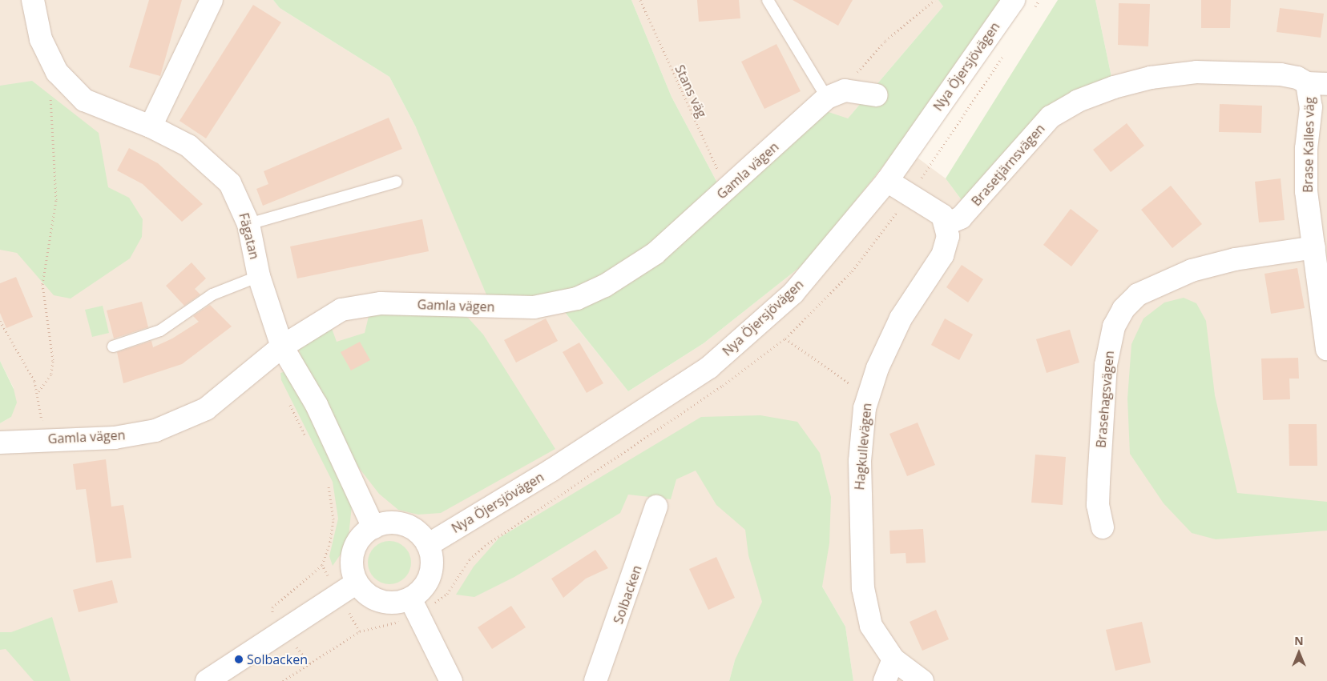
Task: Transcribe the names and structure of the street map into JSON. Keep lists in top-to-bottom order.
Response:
{
  "streets": {
    "street": [
      "Nya Öjersjövägen",
      "Brase Kalles väg",
      "Brasetjärnsvägen",
      "Gamla vägen",
      "Fägatan",
      "Brasehagsvägen",
      "Hagkullevägen",
      "Solbacken"
    ],
    "path": ["Stans väg"]
  },
  "crossings": [
    ["Nya Öjersjövägen", "Fägatan"],
    ["Stans väg", "Gamla vägen"],
    ["Brase Kalles väg", "Brasetjärnsvägen"],
    ["Brase Kalles väg", "Brasehagsvägen"],
    ["Brasetjärnsvägen", "Hagkullevägen"],
    ["Gamla vägen", "Fägatan"]
  ],
  "places": ["Solbacken"],
  "north": "top"
}
